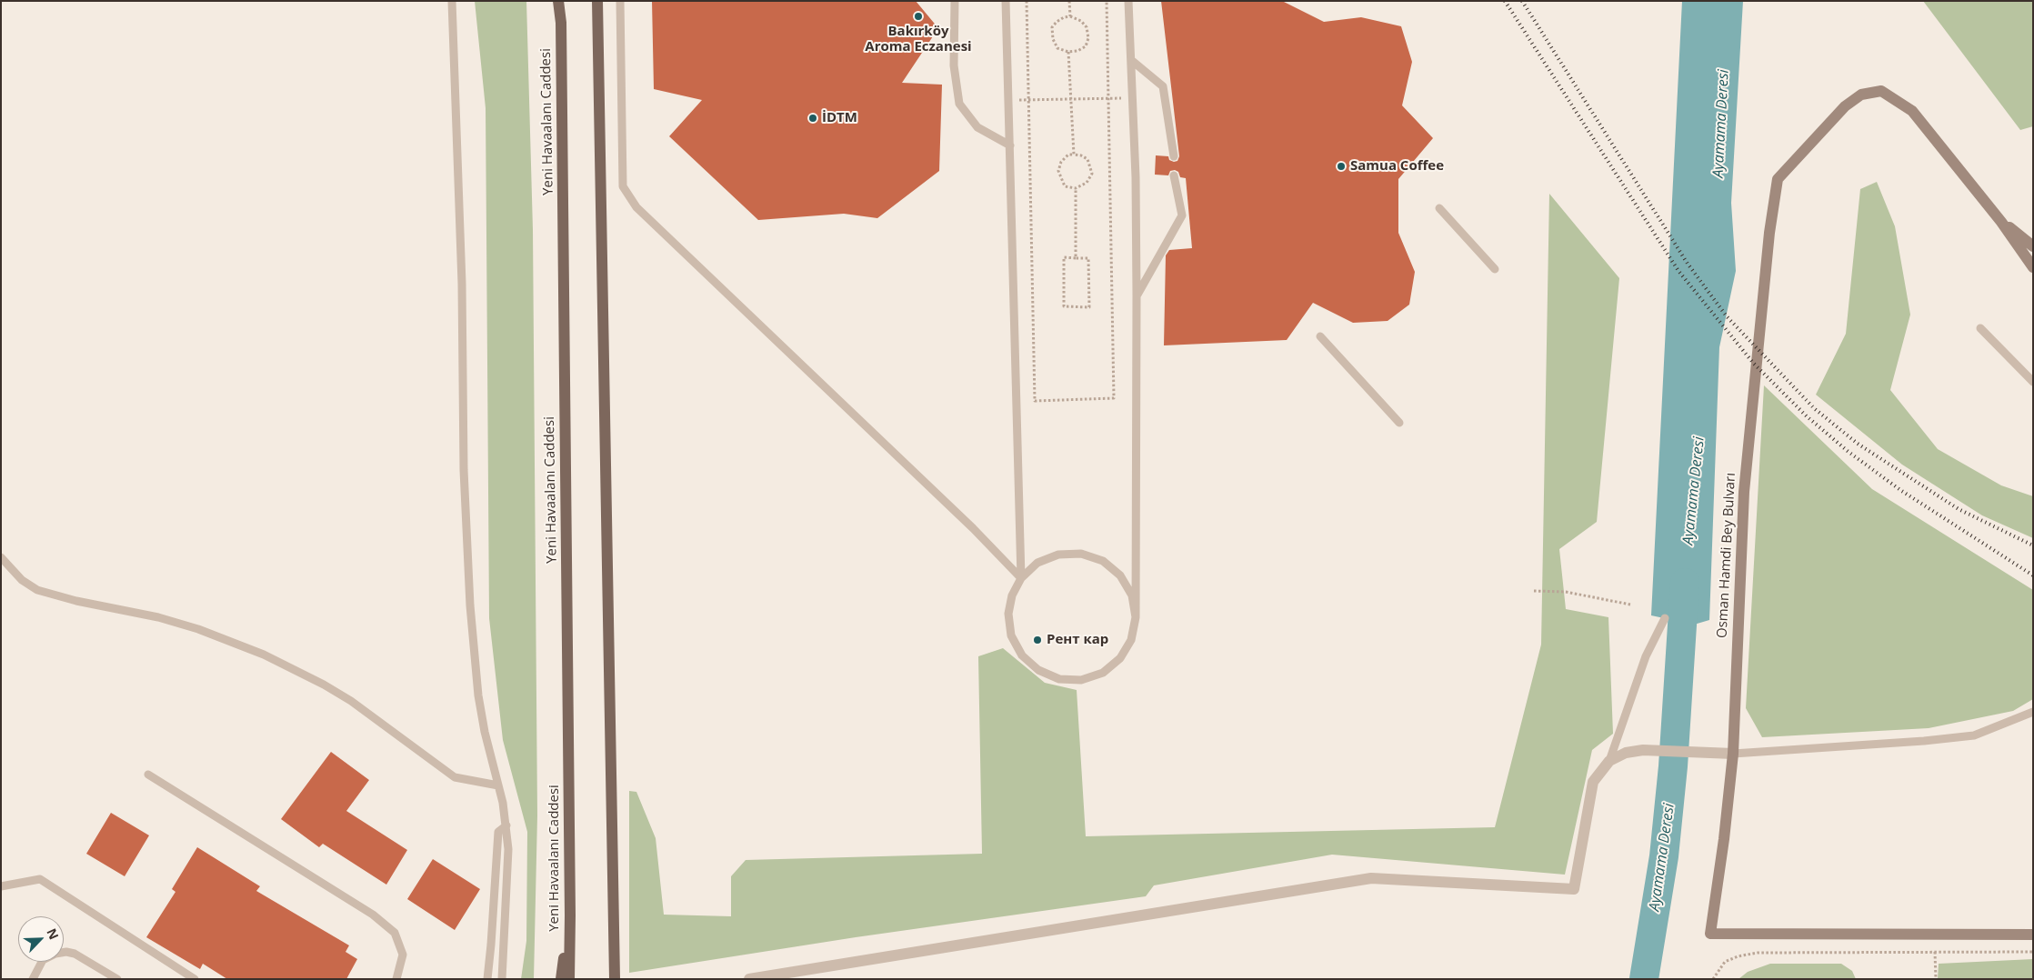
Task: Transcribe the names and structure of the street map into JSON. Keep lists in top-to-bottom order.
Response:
{
  "streets": {
    "main road": ["Yeni Havaalanı Caddesi"],
    "street": ["Osman Hamdi Bey Bulvarı"]
  },
  "water": ["Ayamama Deresi"],
  "places": [
    "Bakırköy Aroma Eczanesi",
    "İDTM",
    "Samua Coffee",
    "Рент кар"
  ],
  "north": "top right"
}
